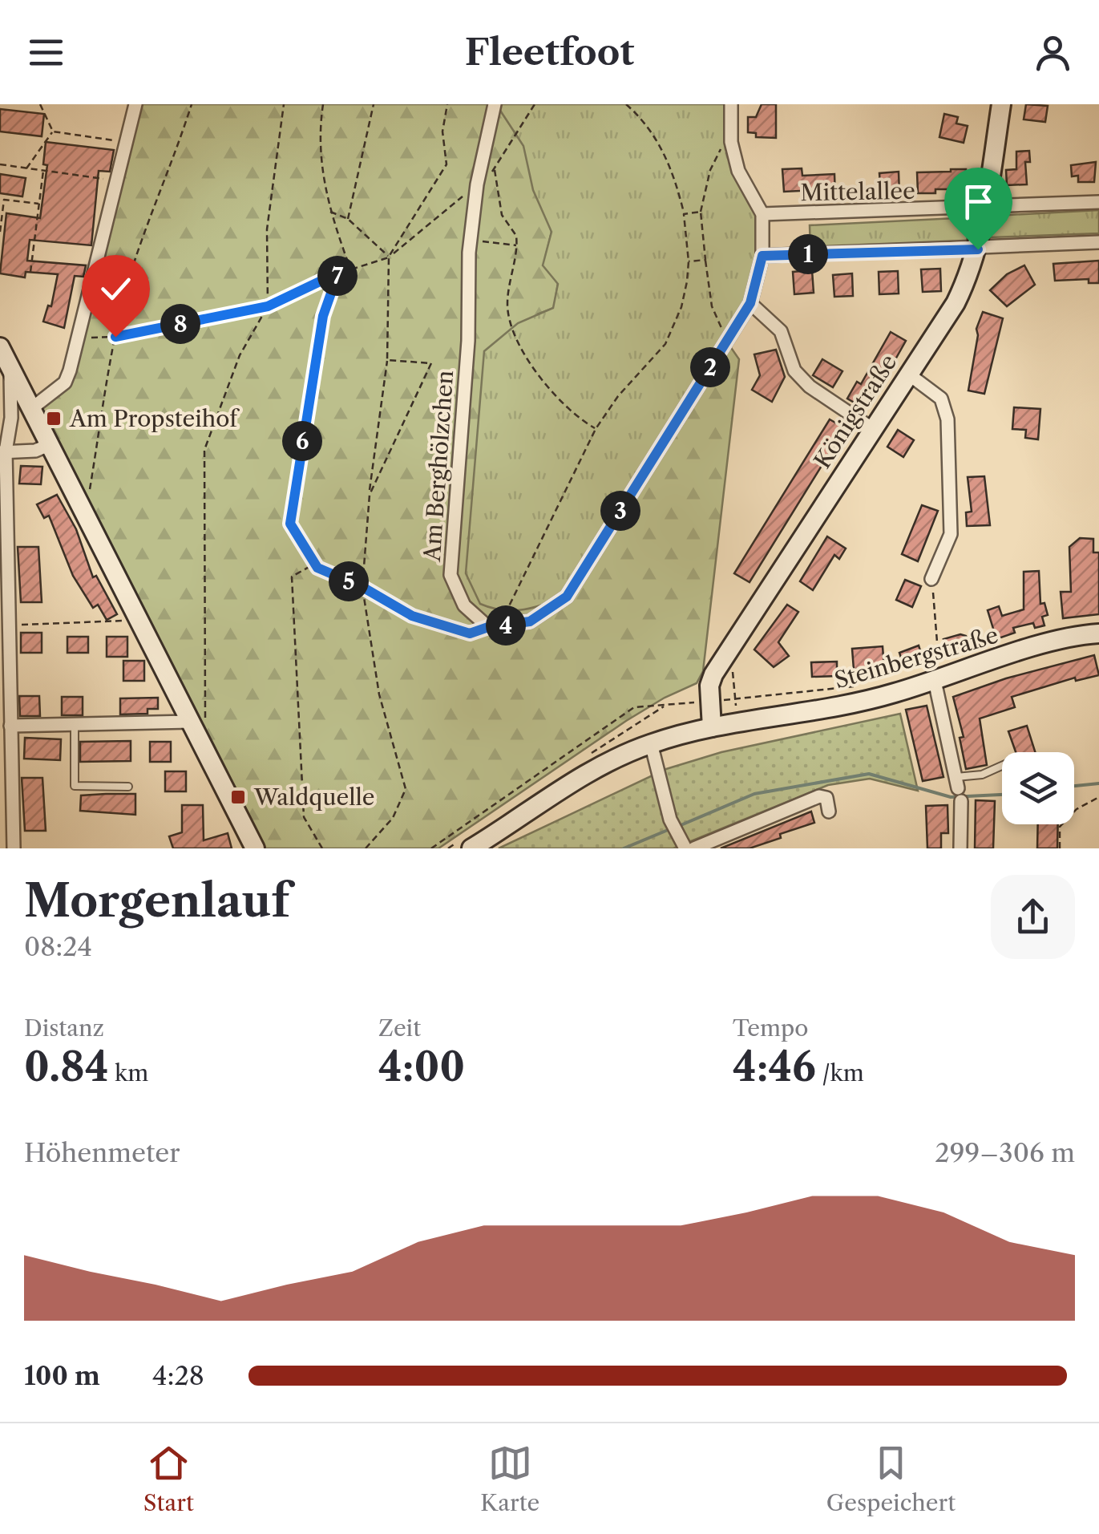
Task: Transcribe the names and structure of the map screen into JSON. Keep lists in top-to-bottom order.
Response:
{
  "streets": {
    "street": [
      "Mittelallee",
      "Königstraße",
      "Am Berghölzchen",
      "Steinbergstraße"
    ]
  },
  "crossings": [
    ["Mittelallee", "Königstraße"],
    ["Königstraße", "Steinbergstraße"]
  ],
  "places": {
    "transit": ["Am Propsteihof", "Waldquelle"]
  },
  "page": {
    "header": "Fleetfoot",
    "pins": [
      "1",
      "7",
      "8",
      "2",
      "6",
      "3",
      "5",
      "4"
    ],
    "heading": ["Morgenlauf", "08:24"],
    "stats": [
      ["Distanz", "0.84 km"],
      ["Zeit", "4:00"],
      ["Tempo", "4:46 /km"]
    ],
    "chart": ["Höhenmeter", "299–306 m"],
    "list": [
      {
        "name": "100 m",
        "note": "4:28"
      }
    ],
    "tabs": ["Start", "Karte", "Gespeichert"]
  }
}
